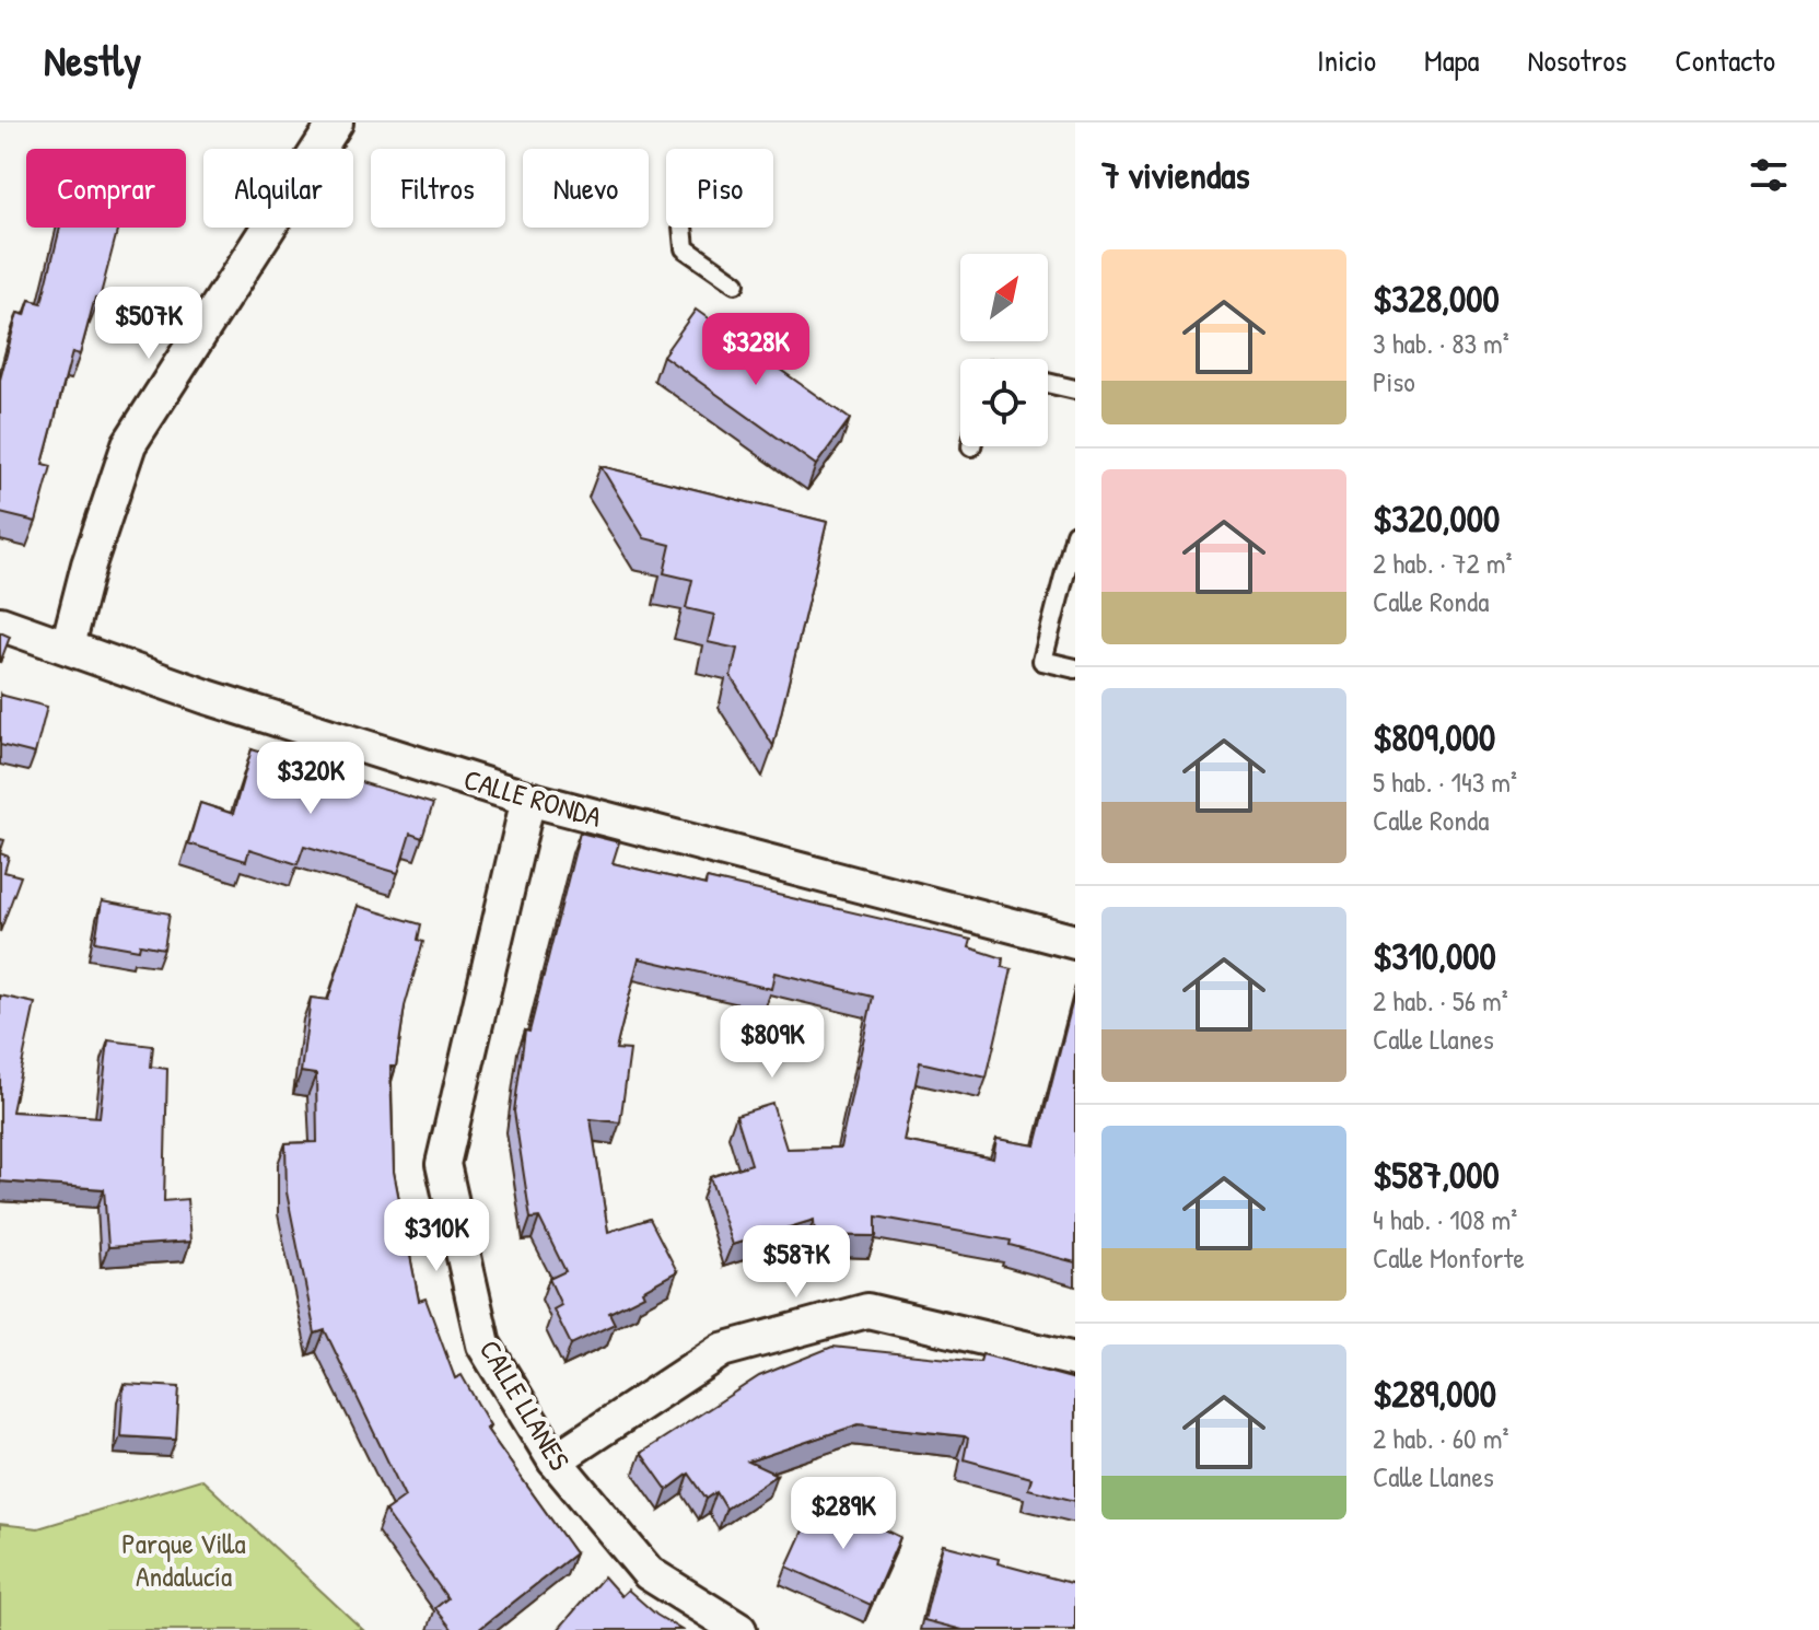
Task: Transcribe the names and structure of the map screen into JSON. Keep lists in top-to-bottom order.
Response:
{
  "streets": {
    "street": ["CALLE RONDA", "CALLE LLANES"]
  },
  "crossings": [
    ["CALLE RONDA", "CALLE LLANES"]
  ],
  "parks": ["Parque Villa Andalucía"],
  "north": "top right",
  "page": {
    "header": "Nestly",
    "nav": [
      "Inicio",
      "Mapa",
      "Nosotros",
      "Contacto"
    ],
    "heading": "7 viviendas",
    "chip": [
      "Comprar",
      "Alquilar",
      "Filtros",
      "Nuevo",
      "Piso"
    ],
    "list": [
      {
        "name": "$328,000",
        "note": "3 hab. · 83 m² · Piso"
      },
      {
        "name": "$320,000",
        "note": "2 hab. · 72 m² · Calle Ronda"
      },
      {
        "name": "$809,000",
        "note": "5 hab. · 143 m² · Calle Ronda"
      },
      {
        "name": "$310,000",
        "note": "2 hab. · 56 m² · Calle Llanes"
      },
      {
        "name": "$587,000",
        "note": "4 hab. · 108 m² · Calle Monforte"
      },
      {
        "name": "$289,000",
        "note": "2 hab. · 60 m² · Calle Llanes"
      }
    ],
    "price": [
      "$507K",
      "$328K",
      "$320K",
      "$809K",
      "$310K",
      "$587K",
      "$289K"
    ]
  }
}
